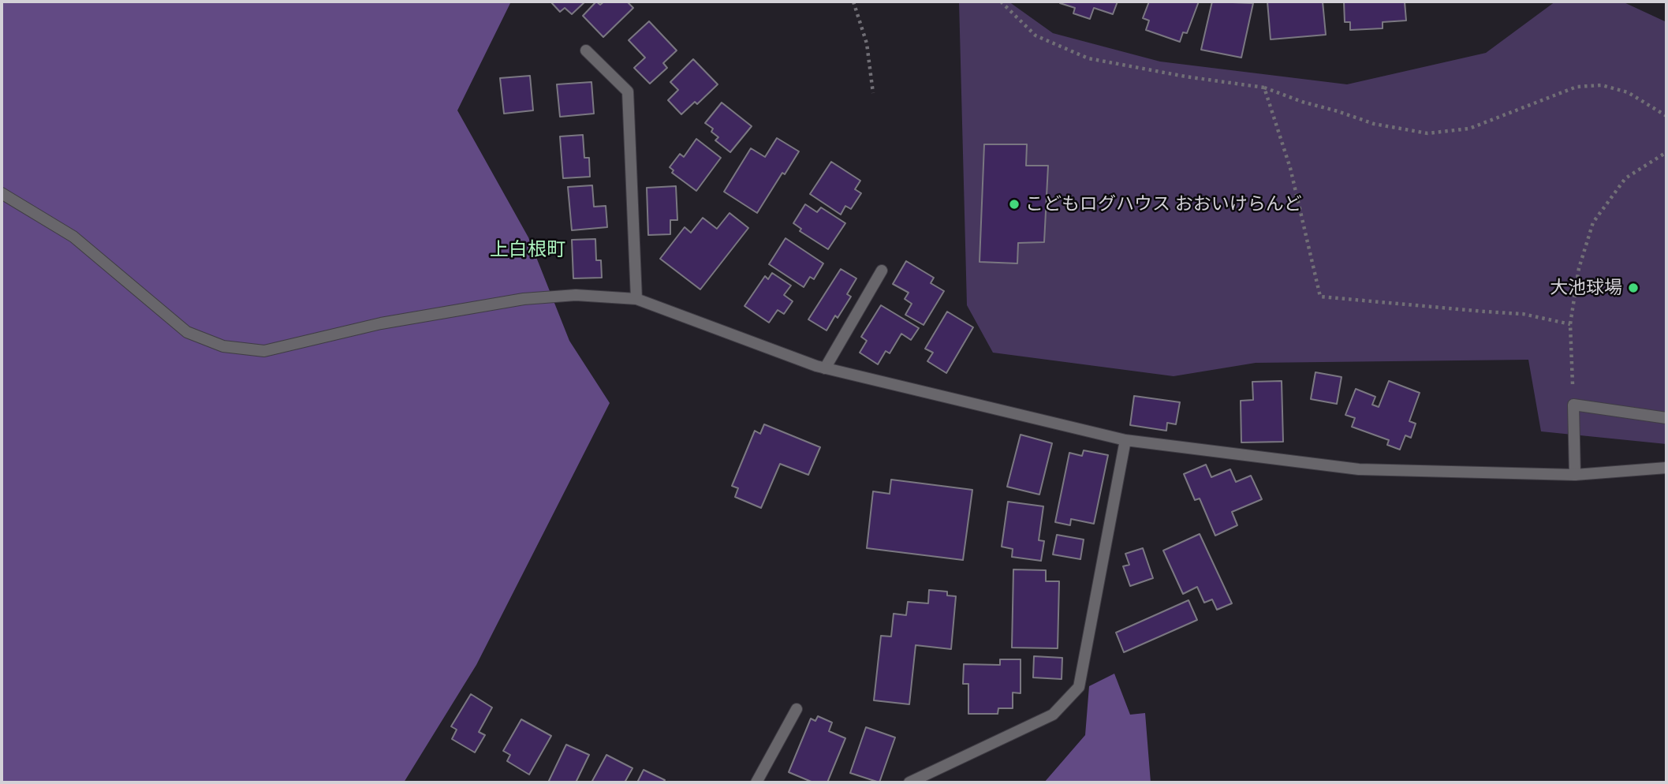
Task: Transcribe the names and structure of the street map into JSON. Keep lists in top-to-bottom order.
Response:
{
  "districts": ["上白根町"],
  "places": ["こどもログハウス おおいけらんど", "大池球場"]
}
